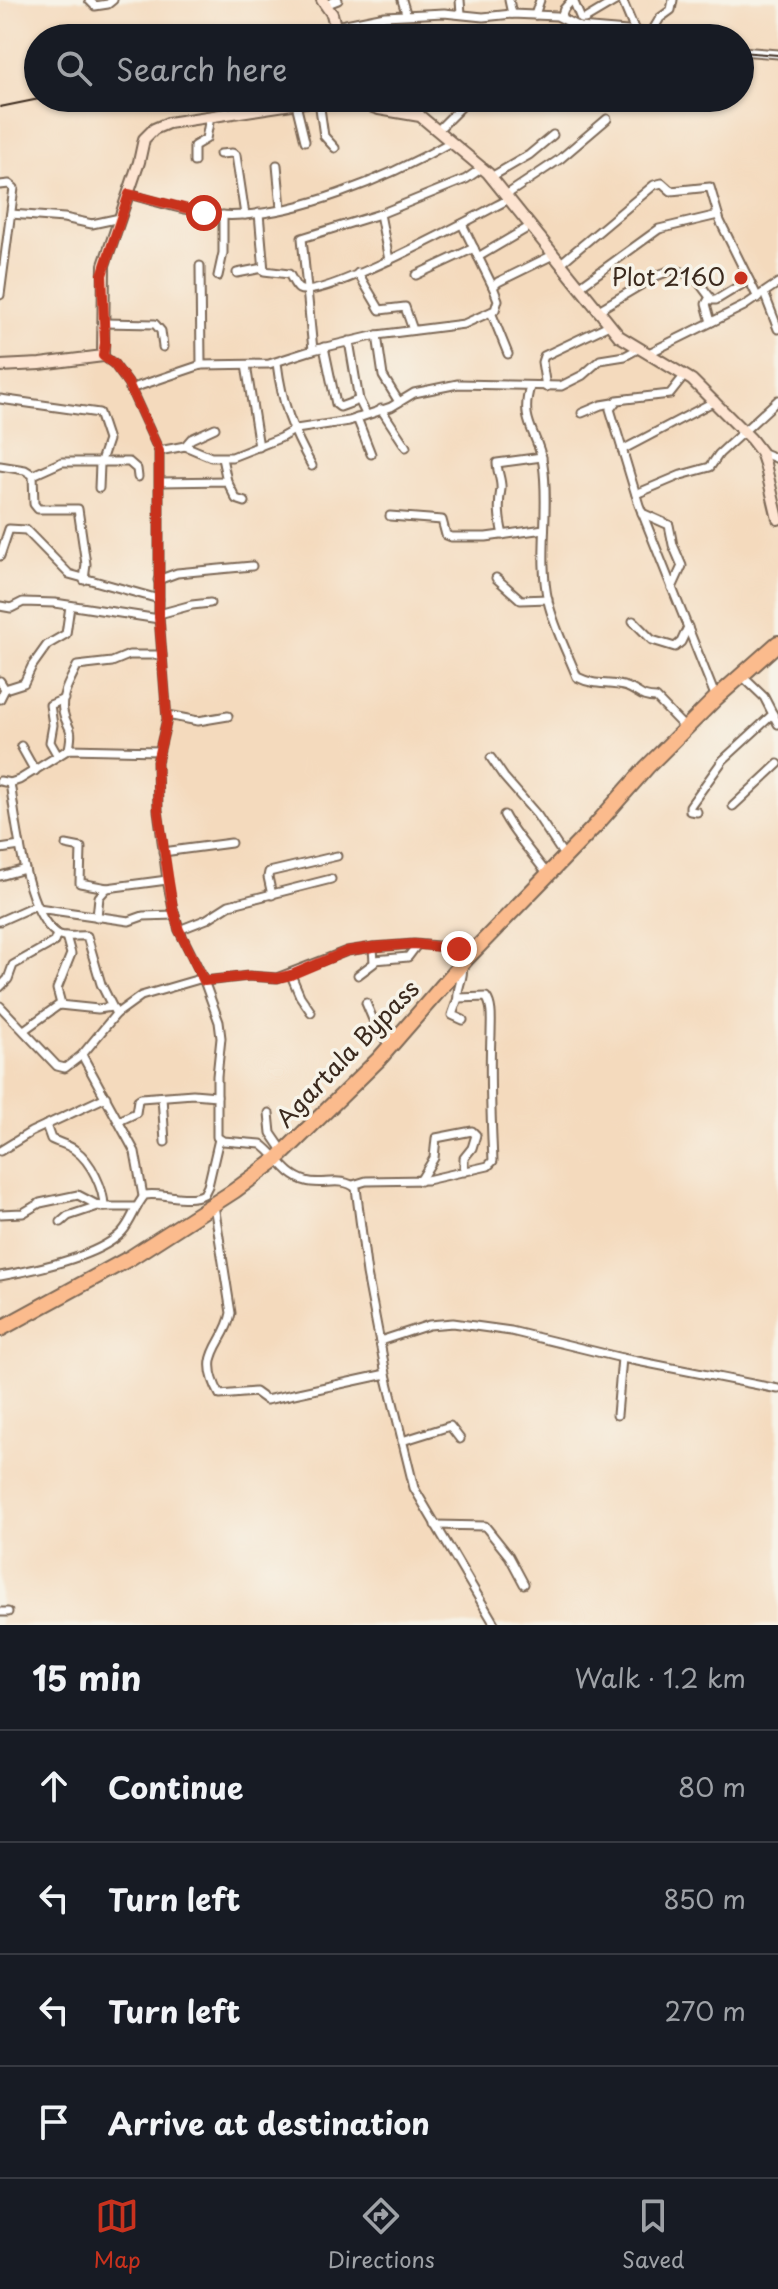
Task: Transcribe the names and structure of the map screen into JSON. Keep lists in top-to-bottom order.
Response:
{
  "streets": {
    "highway": ["Agartala Bypass"]
  },
  "places": ["Plot 2160"],
  "page": {
    "search": "Search here",
    "heading": ["15 min", "Walk · 1.2 km"],
    "list": [
      ["Continue", "80 m"],
      ["Turn left", "850 m"],
      ["Turn left", "270 m"],
      "Arrive at destination"
    ],
    "nav": ["Map", "Directions", "Saved"]
  }
}
